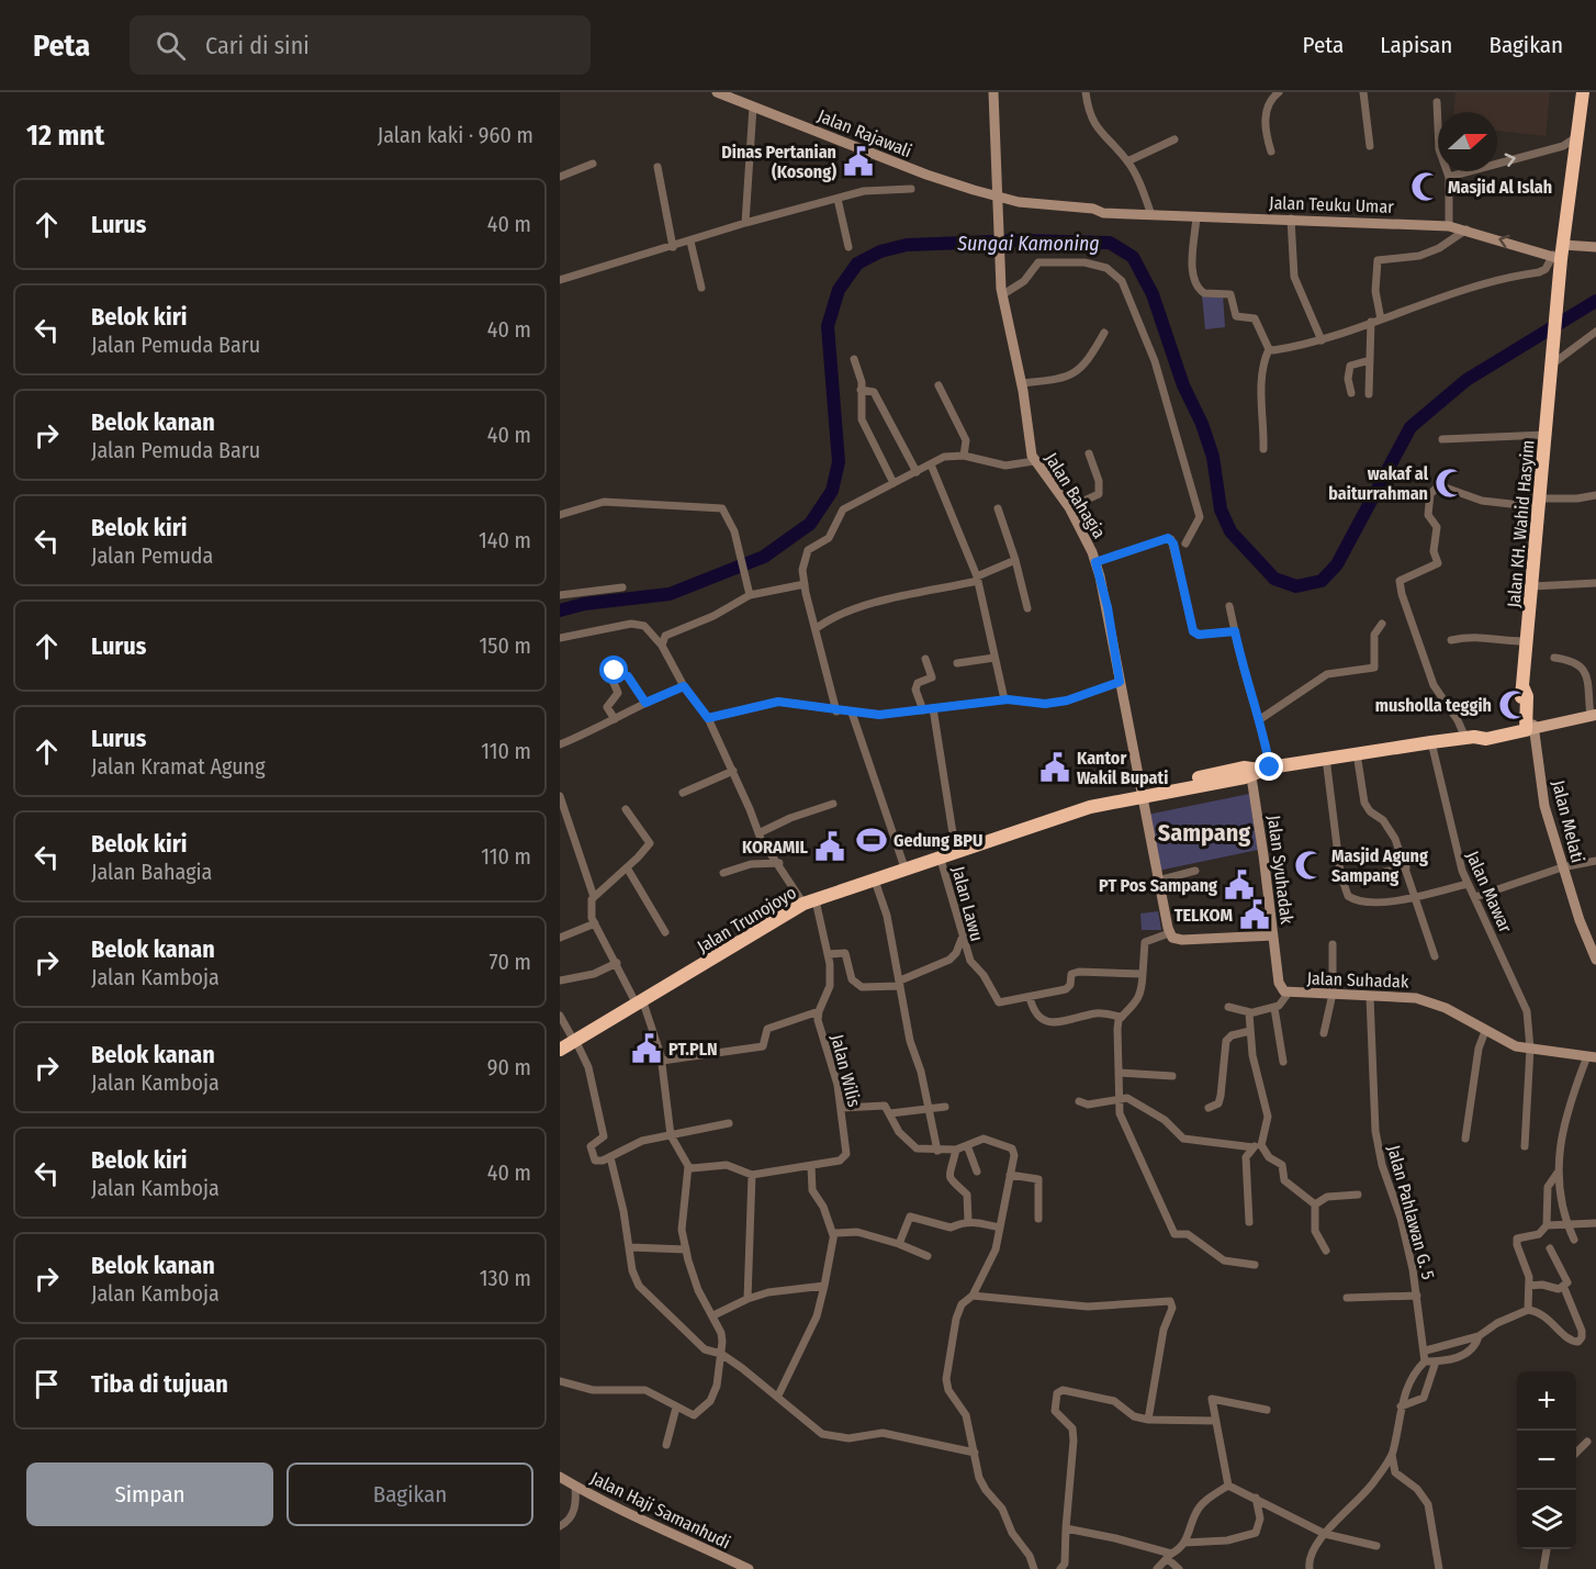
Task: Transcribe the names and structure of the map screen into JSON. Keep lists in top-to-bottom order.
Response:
{
  "streets": {
    "highway": ["Jalan KH. Wahid Hasyim", "Jalan Trunojoyo"],
    "street": [
      "Jalan Rajawali",
      "Jalan Teuku Umar",
      "Jalan Bahagia",
      "Jalan Melati",
      "Jalan Syuhadak",
      "Jalan Mawar",
      "Jalan Lawu",
      "Jalan Suhadak",
      "Jalan Wilis",
      "Jalan Pahlawan G. 5",
      "Jalan Haji Samanhudi"
    ]
  },
  "crossings": [
    ["Jalan Rajawali", "Jalan Teuku Umar"],
    ["Jalan Rajawali", "Jalan Bahagia"],
    ["Jalan Teuku Umar", "Jalan Bahagia"],
    ["Jalan Teuku Umar", "Jalan KH. Wahid Hasyim"],
    ["Jalan Bahagia", "Jalan Trunojoyo"],
    ["Jalan KH. Wahid Hasyim", "Jalan Melati"],
    ["Jalan KH. Wahid Hasyim", "Jalan Trunojoyo"],
    ["Jalan Melati", "Jalan Trunojoyo"],
    ["Jalan Syuhadak", "Jalan Trunojoyo"],
    ["Jalan Syuhadak", "Jalan Suhadak"],
    ["Jalan Mawar", "Jalan Trunojoyo"],
    ["Jalan Mawar", "Jalan Suhadak"],
    ["Jalan Lawu", "Jalan Trunojoyo"],
    ["Jalan Suhadak", "Jalan Pahlawan G. 5"]
  ],
  "districts": ["Sampang"],
  "water": ["Sungai Kamoning"],
  "places": {
    "public building": [
      "Dinas Pertanian (Kosong)",
      "Kantor Wakil Bupati",
      "KORAMIL",
      "PT Pos Sampang",
      "TELKOM",
      "PT.PLN"
    ],
    "mosque": [
      "Masjid Al Islah",
      "wakaf al baiturrahman",
      "musholla teggih",
      "Masjid Agung Sampang"
    ],
    "sports": ["Gedung BPU"]
  },
  "north": "right",
  "page": {
    "header": "Peta",
    "search": "Cari di sini",
    "nav": ["Peta", "Lapisan", "Bagikan"],
    "heading": ["12 mnt", "Jalan kaki · 960 m"],
    "list": [
      ["Lurus", "40 m"],
      ["Belok kiri", "Jalan Pemuda Baru", "40 m"],
      ["Belok kanan", "Jalan Pemuda Baru", "40 m"],
      ["Belok kiri", "Jalan Pemuda", "140 m"],
      ["Lurus", "150 m"],
      ["Lurus", "Jalan Kramat Agung", "110 m"],
      ["Belok kiri", "Jalan Bahagia", "110 m"],
      ["Belok kanan", "Jalan Kamboja", "70 m"],
      ["Belok kanan", "Jalan Kamboja", "90 m"],
      ["Belok kiri", "Jalan Kamboja", "40 m"],
      ["Belok kanan", "Jalan Kamboja", "130 m"],
      "Tiba di tujuan"
    ],
    "map_buttons": ["+", "−"],
    "buttons": ["Simpan", "Bagikan"]
  }
}
